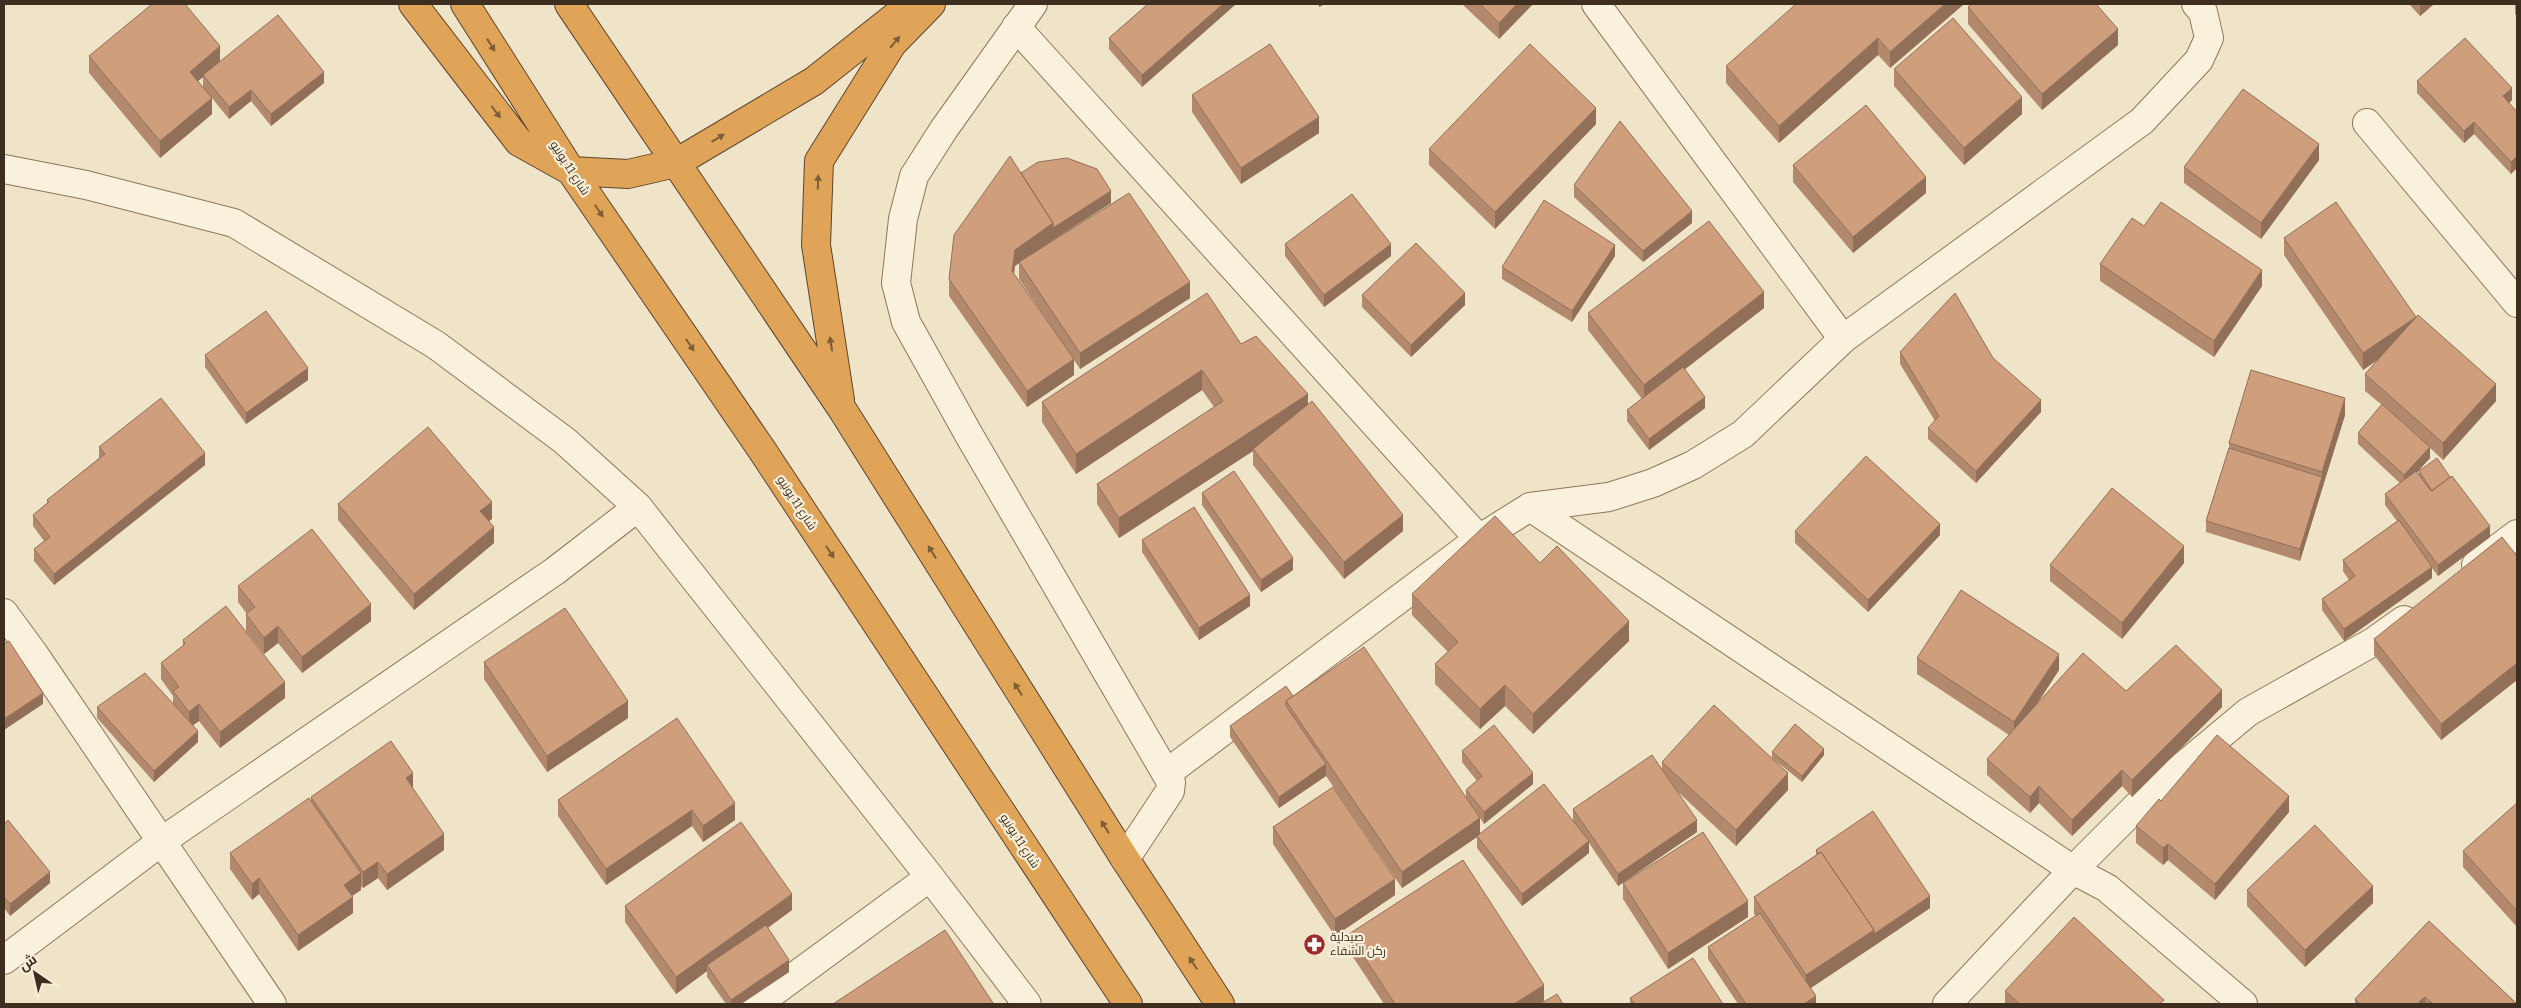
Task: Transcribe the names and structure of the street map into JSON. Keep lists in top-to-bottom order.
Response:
{
  "streets": {
    "highway": ["شارع 11 يونيو"]
  },
  "places": {
    "pharmacy": ["صيدلية ركن الشفاء"]
  },
  "north": "top left"
}
